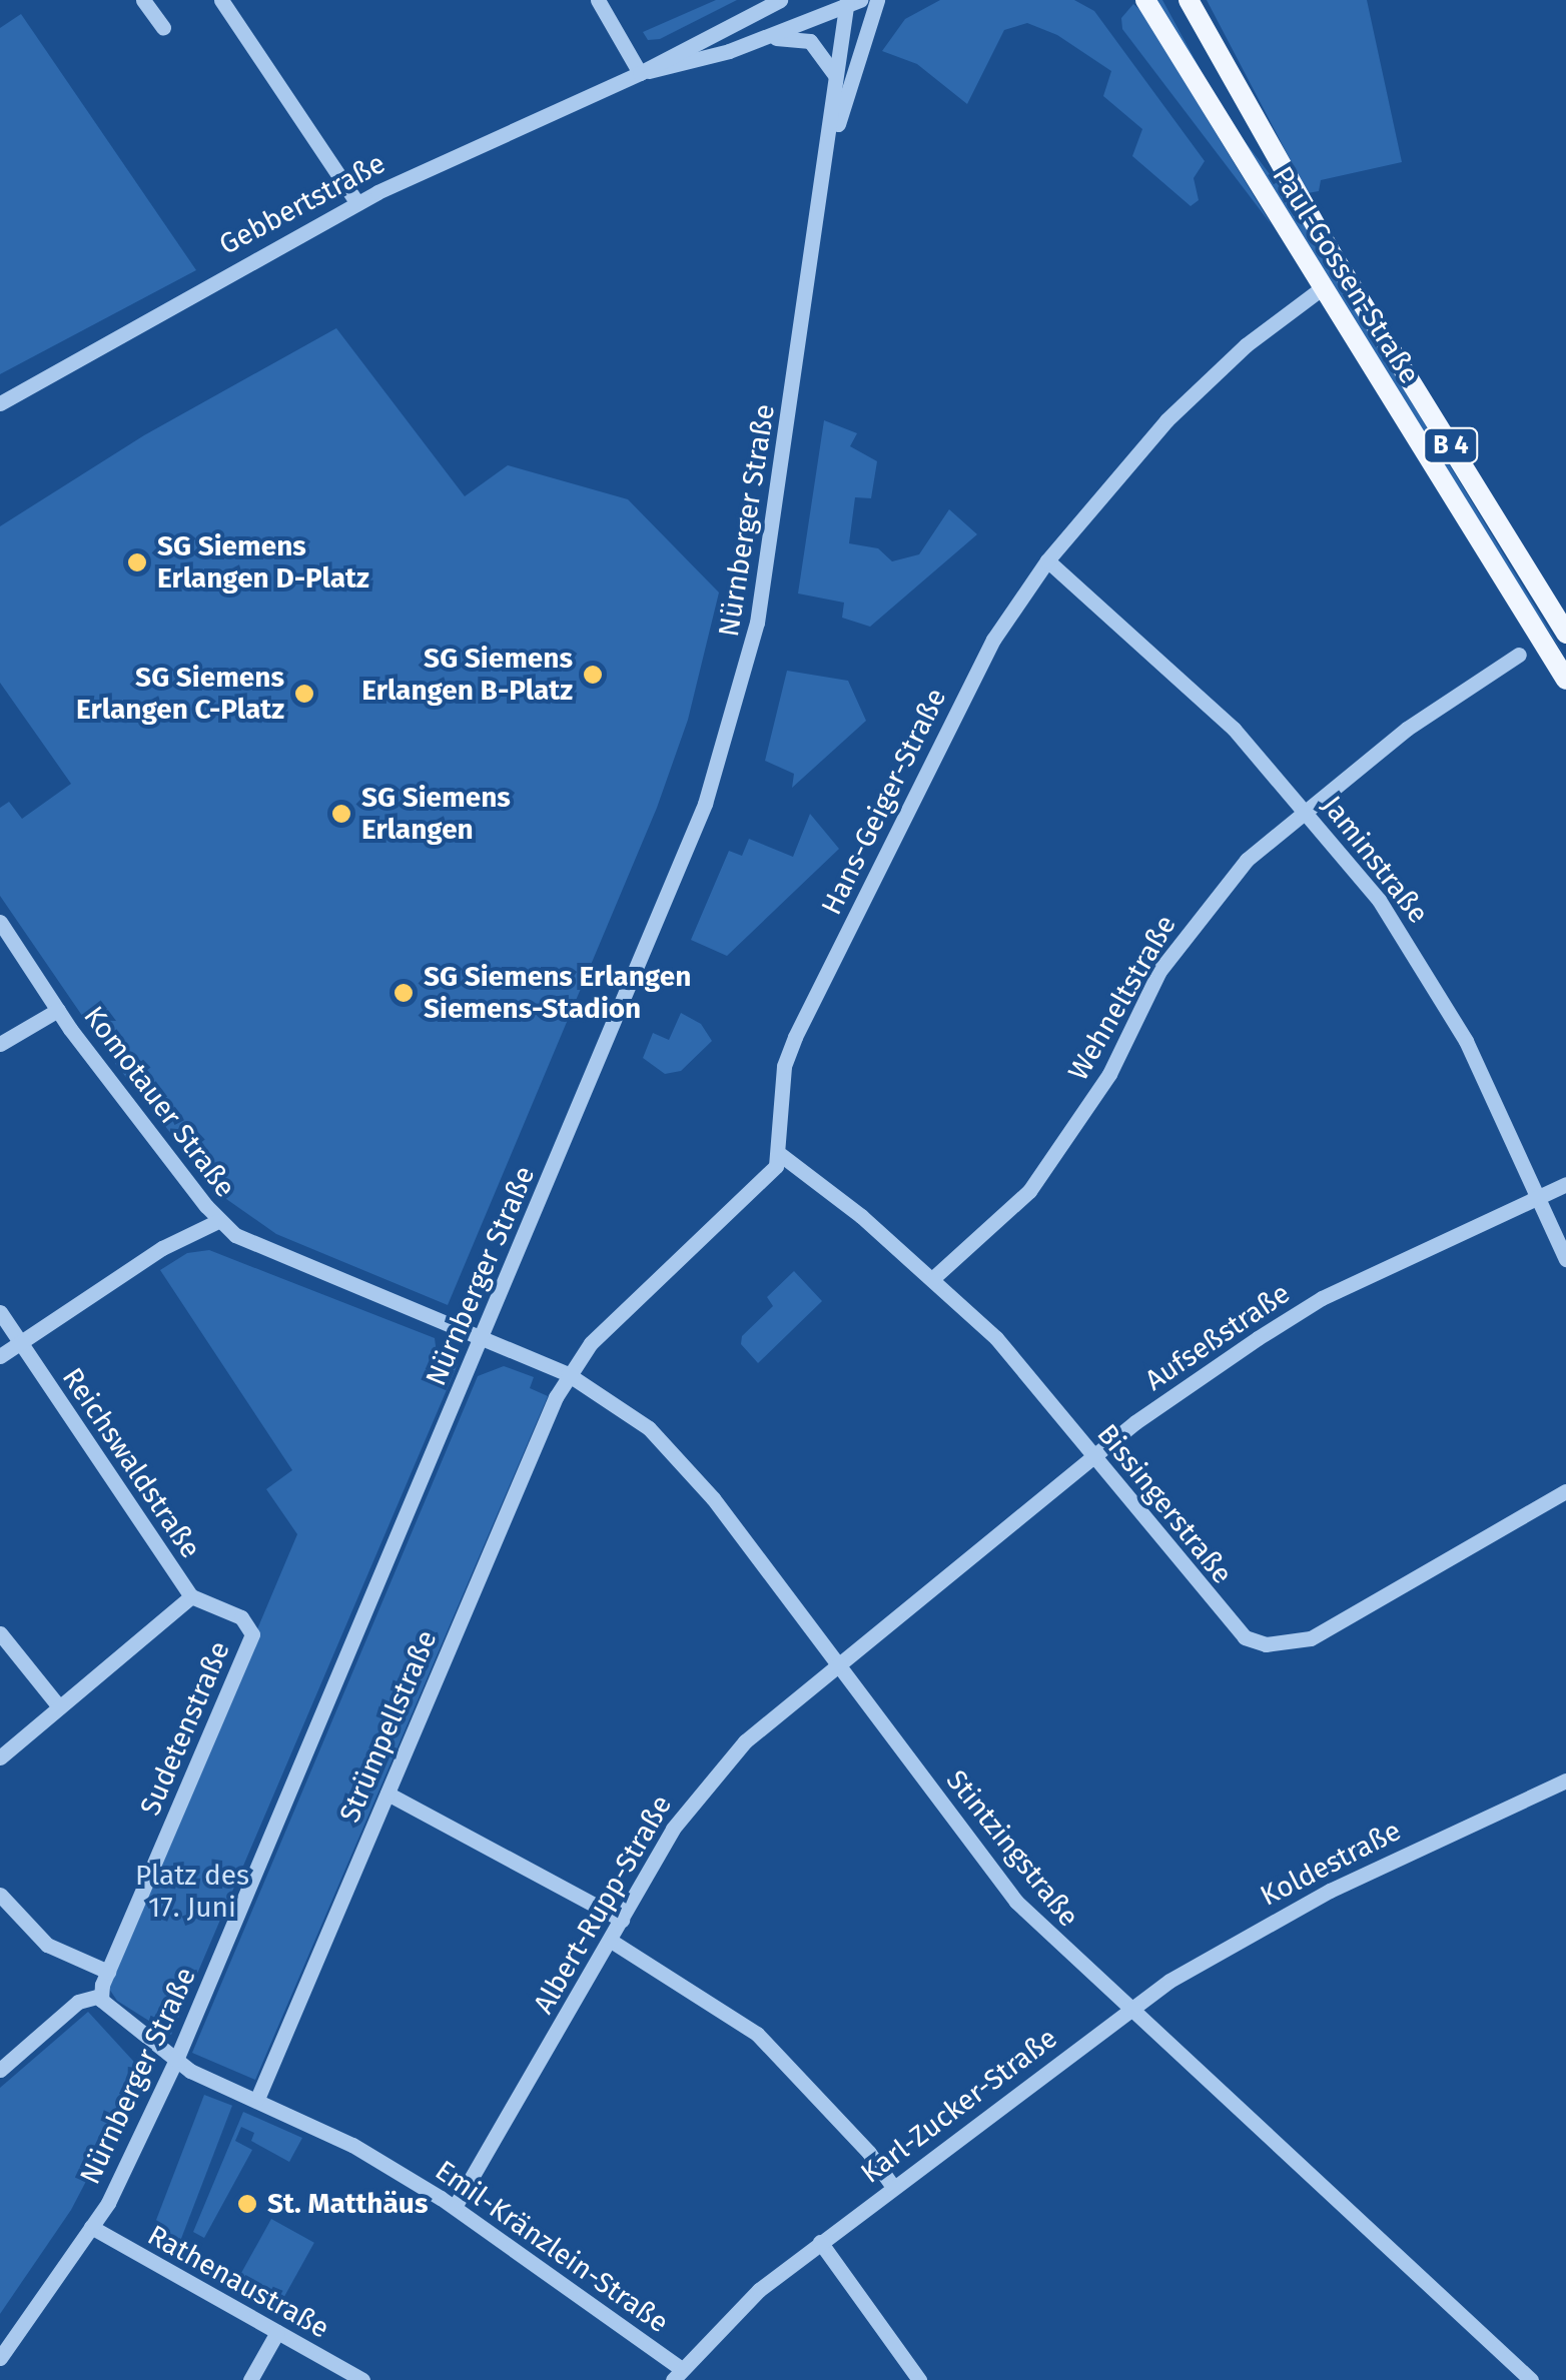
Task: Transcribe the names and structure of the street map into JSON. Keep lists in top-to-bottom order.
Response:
{
  "streets": {
    "main road": ["Paul-Gossen-Straße", "B 4"],
    "street": [
      "Gebbertstraße",
      "Nürnberger Straße",
      "Hans-Geiger-Straße",
      "Jaminstraße",
      "Wehneltstraße",
      "Komotauer Straße",
      "Aufseßstraße",
      "Reichswaldstraße",
      "Bissingerstraße",
      "Strümpellstraße",
      "Sudetenstraße",
      "Stintzingstraße",
      "Koldestraße",
      "Albert-Rupp-Straße",
      "Karl-Zucker-Straße",
      "Emil-Kränzlein-Straße",
      "Rathenaustraße"
    ]
  },
  "crossings": [
    ["Gebbertstraße", "Nürnberger Straße"],
    ["Paul-Gossen-Straße", "Hans-Geiger-Straße"],
    ["Nürnberger Straße", "Komotauer Straße"],
    ["Nürnberger Straße", "Stintzingstraße"],
    ["Nürnberger Straße", "Emil-Kränzlein-Straße"],
    ["Nürnberger Straße", "Rathenaustraße"],
    ["Hans-Geiger-Straße", "Jaminstraße"],
    ["Hans-Geiger-Straße", "Bissingerstraße"],
    ["Jaminstraße", "Wehneltstraße"],
    ["Jaminstraße", "Aufseßstraße"],
    ["Wehneltstraße", "Bissingerstraße"],
    ["Komotauer Straße", "Stintzingstraße"],
    ["Aufseßstraße", "Bissingerstraße"],
    ["Aufseßstraße", "Stintzingstraße"],
    ["Aufseßstraße", "Albert-Rupp-Straße"],
    ["Reichswaldstraße", "Sudetenstraße"],
    ["Strümpellstraße", "Stintzingstraße"],
    ["Strümpellstraße", "Emil-Kränzlein-Straße"],
    ["Sudetenstraße", "Emil-Kränzlein-Straße"],
    ["Stintzingstraße", "Koldestraße"],
    ["Stintzingstraße", "Albert-Rupp-Straße"],
    ["Stintzingstraße", "Karl-Zucker-Straße"],
    ["Koldestraße", "Karl-Zucker-Straße"],
    ["Albert-Rupp-Straße", "Emil-Kränzlein-Straße"],
    ["Karl-Zucker-Straße", "Emil-Kränzlein-Straße"]
  ],
  "parks": ["Platz des 17. Juni"],
  "places": [
    "SG Siemens Erlangen D-Platz",
    "SG Siemens Erlangen B-Platz",
    "SG Siemens Erlangen C-Platz",
    "SG Siemens Erlangen",
    "SG Siemens Erlangen Siemens-Stadion",
    "St. Matthäus"
  ]
}
